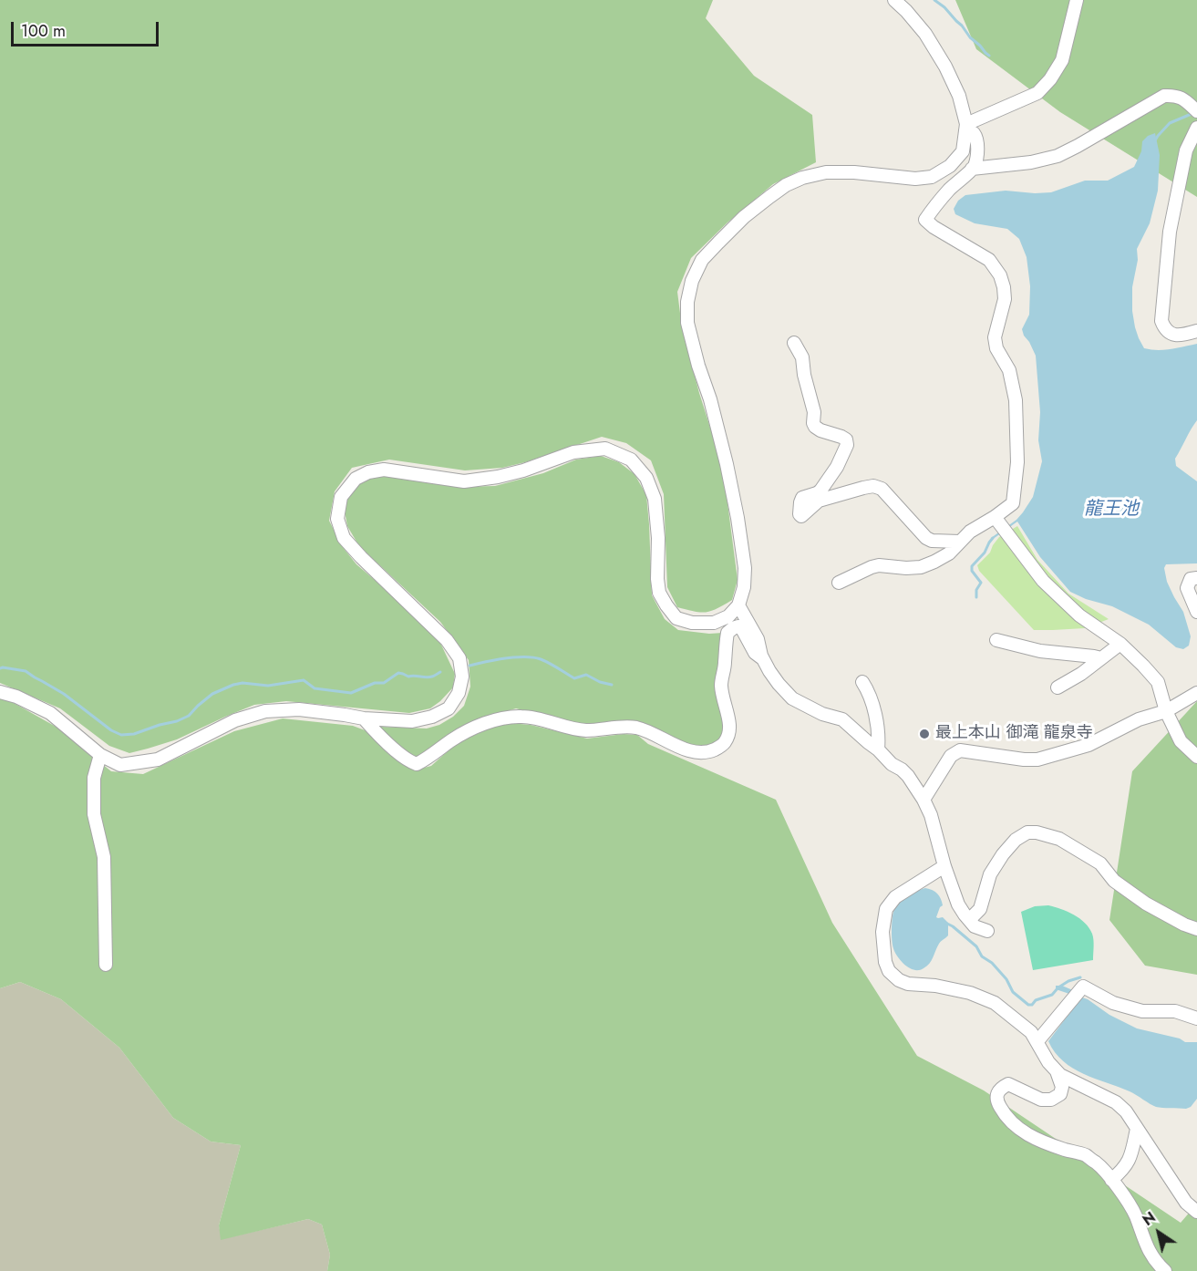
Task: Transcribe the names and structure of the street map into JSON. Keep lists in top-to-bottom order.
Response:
{
  "water": ["龍王池"],
  "places": ["最上本山 御滝 龍泉寺"],
  "scale_bar": "100 m",
  "north": "top left"
}
